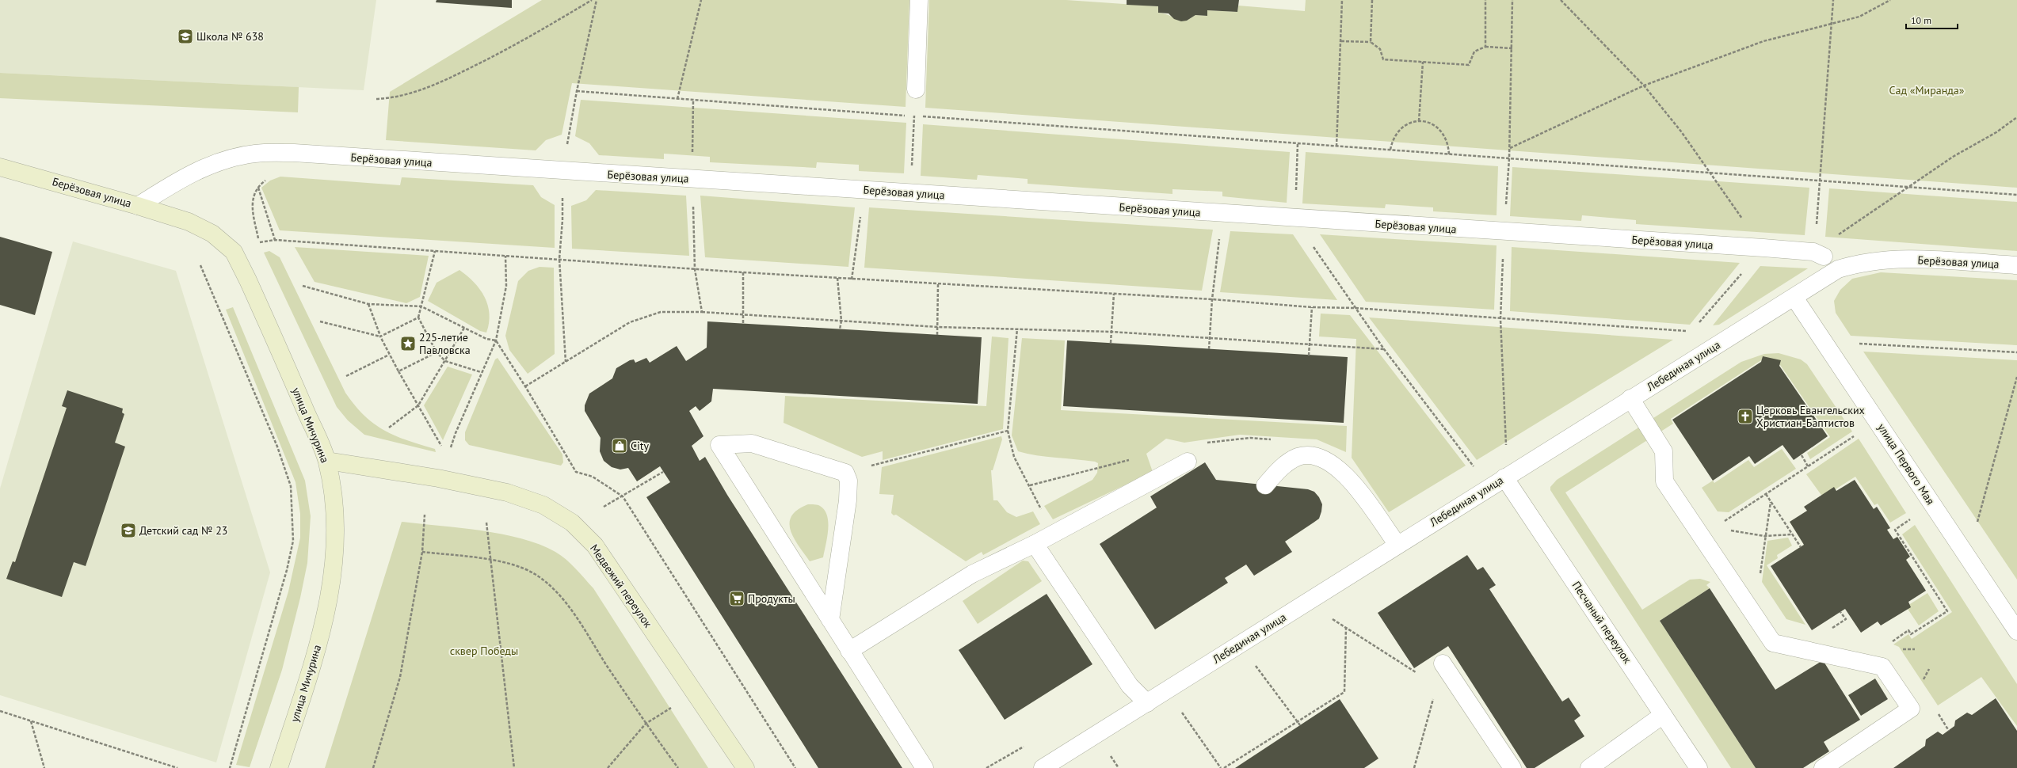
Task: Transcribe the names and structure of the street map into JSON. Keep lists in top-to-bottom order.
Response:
{
  "streets": {
    "main road": ["Берёзовая улица", "улица Мичурина", "Медвежий переулок"],
    "street": ["Лебединая улица", "улица Первого Мая", "Песчаный переулок"]
  },
  "crossings": [
    ["Берёзовая улица", "Лебединая улица"],
    ["Берёзовая улица", "улица Мичурина"],
    ["Лебединая улица", "улица Первого Мая"],
    ["Лебединая улица", "Песчаный переулок"],
    ["улица Мичурина", "Медвежий переулок"]
  ],
  "parks": ["Сад «Миранда»", "сквер Победы"],
  "places": {
    "school or university": ["Школа № 638", "Детский сад № 23"],
    "place": ["225-летие Павловска"],
    "church": ["Церковь Евангельских Христиан-Баптистов"],
    "shop": ["City"],
    "supermarket": ["Продукты"]
  },
  "scale_bar": "10 m"
}
